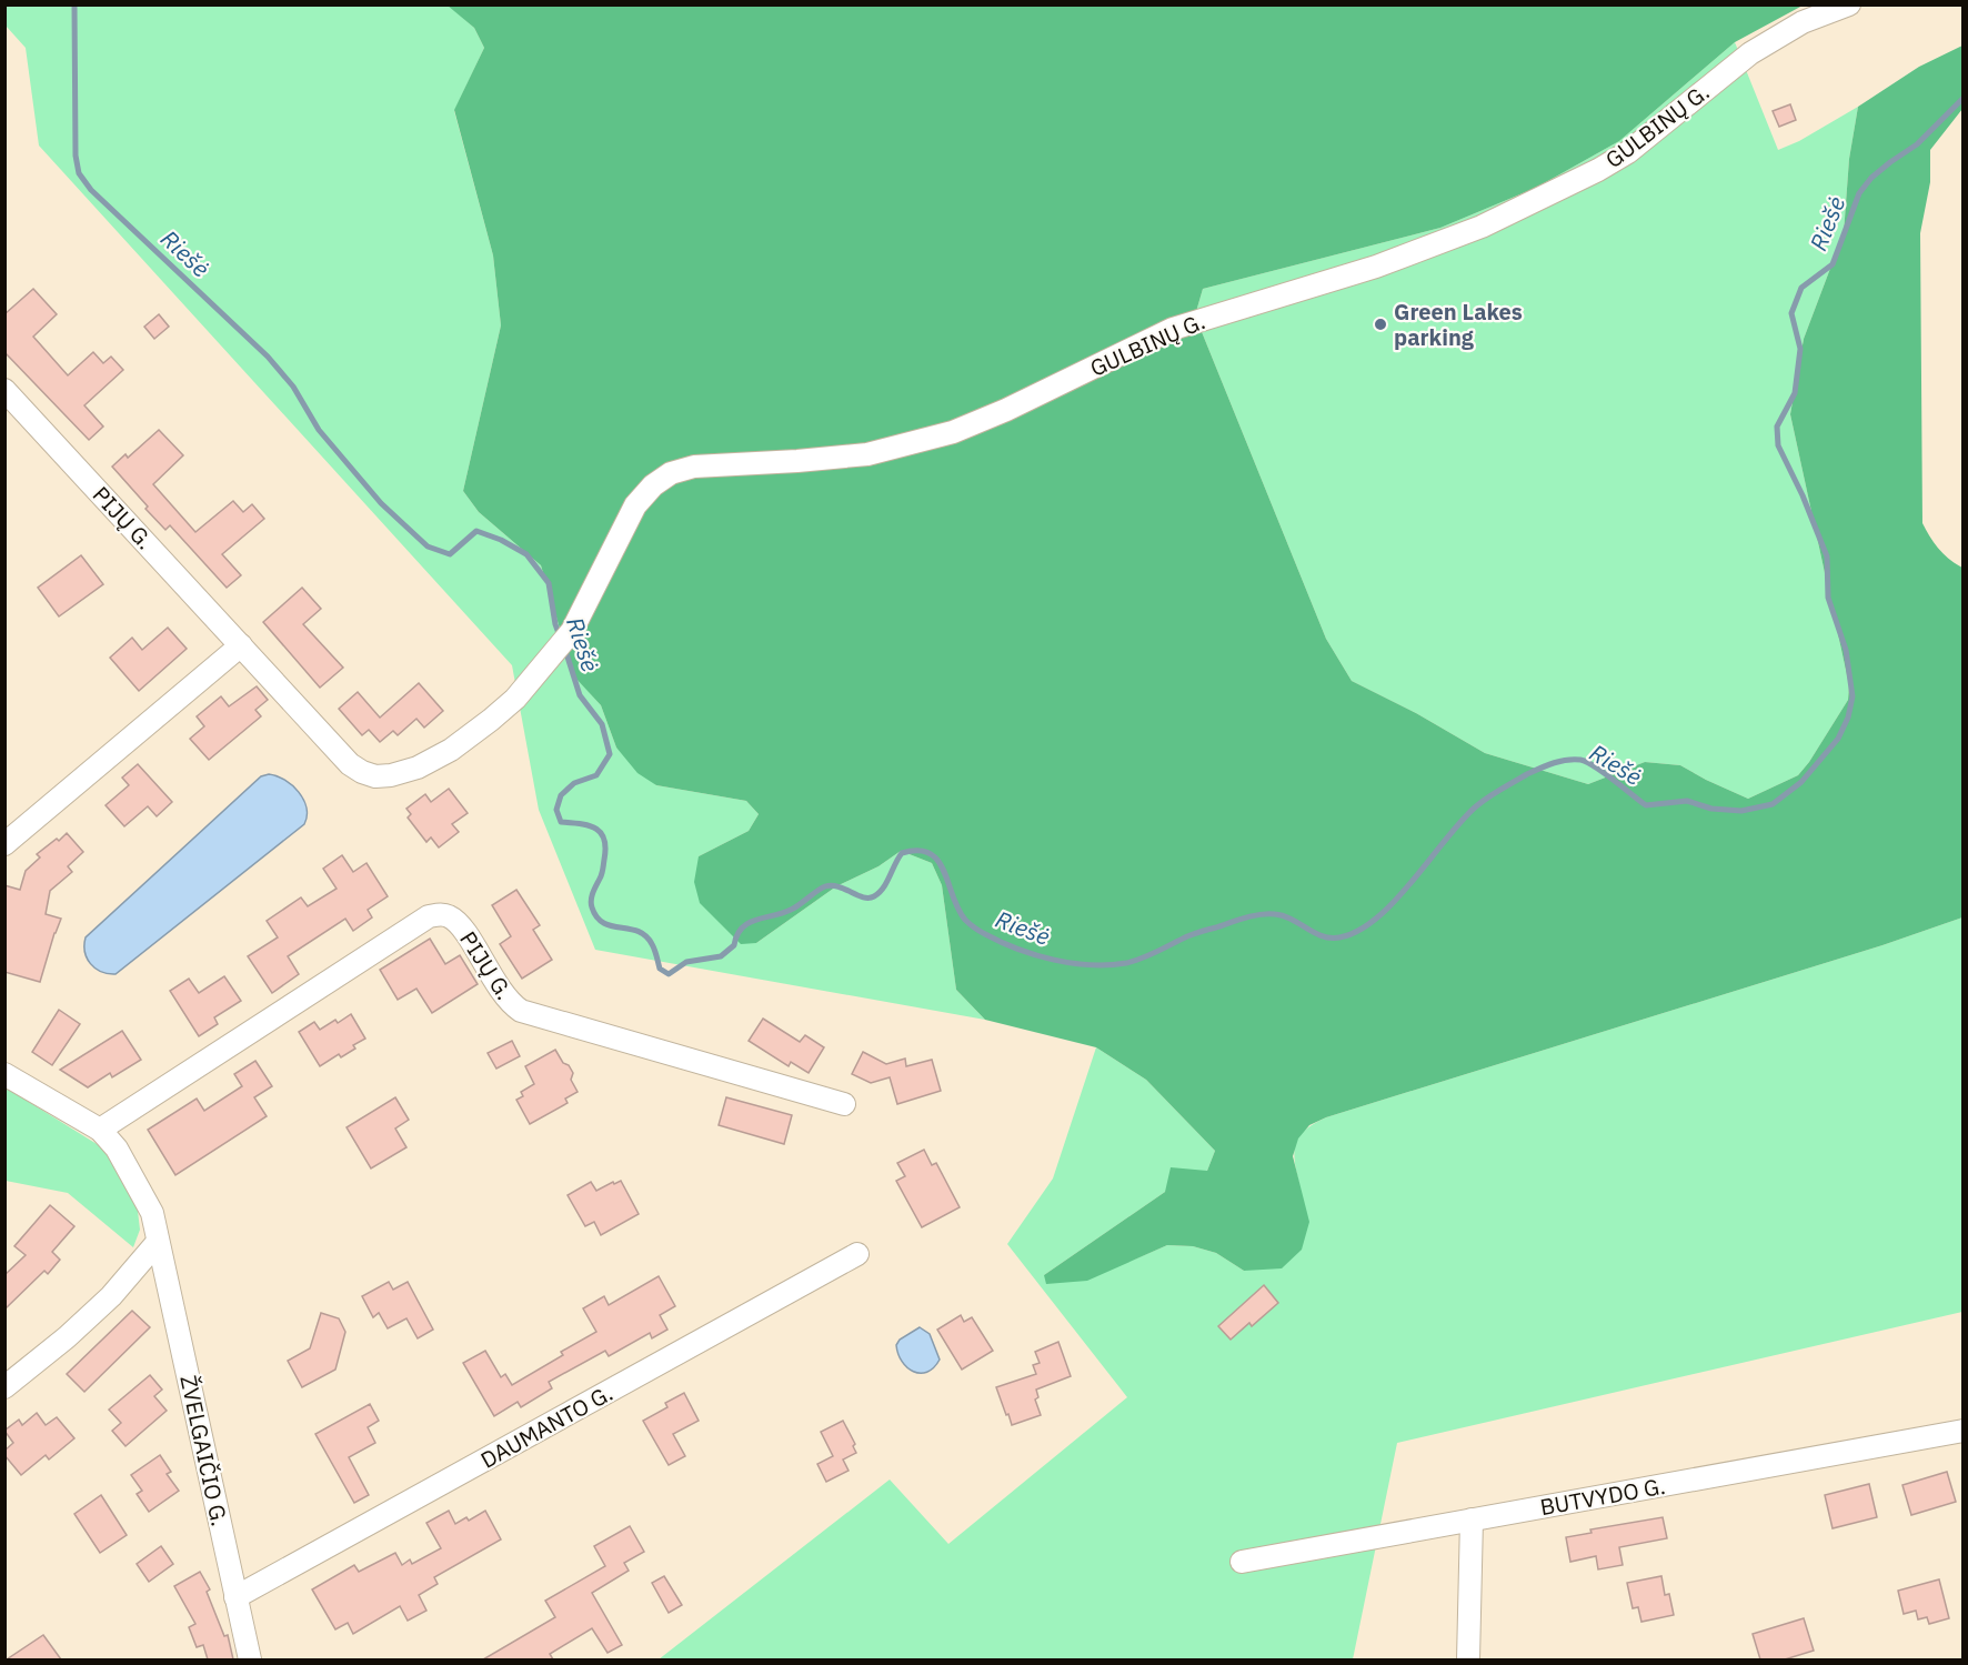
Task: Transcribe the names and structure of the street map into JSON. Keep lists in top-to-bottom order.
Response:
{
  "streets": {
    "street": [
      "GULBINŲ G.",
      "PIJŲ G.",
      "DAUMANTO G.",
      "ŽVELGAIČIO G.",
      "BUTVYDO G."
    ]
  },
  "crossings": [
    ["GULBINŲ G.", "PIJŲ G."],
    ["PIJŲ G.", "ŽVELGAIČIO G."],
    ["DAUMANTO G.", "ŽVELGAIČIO G."]
  ],
  "water": ["Riešė"],
  "places": ["Green Lakes parking"]
}
